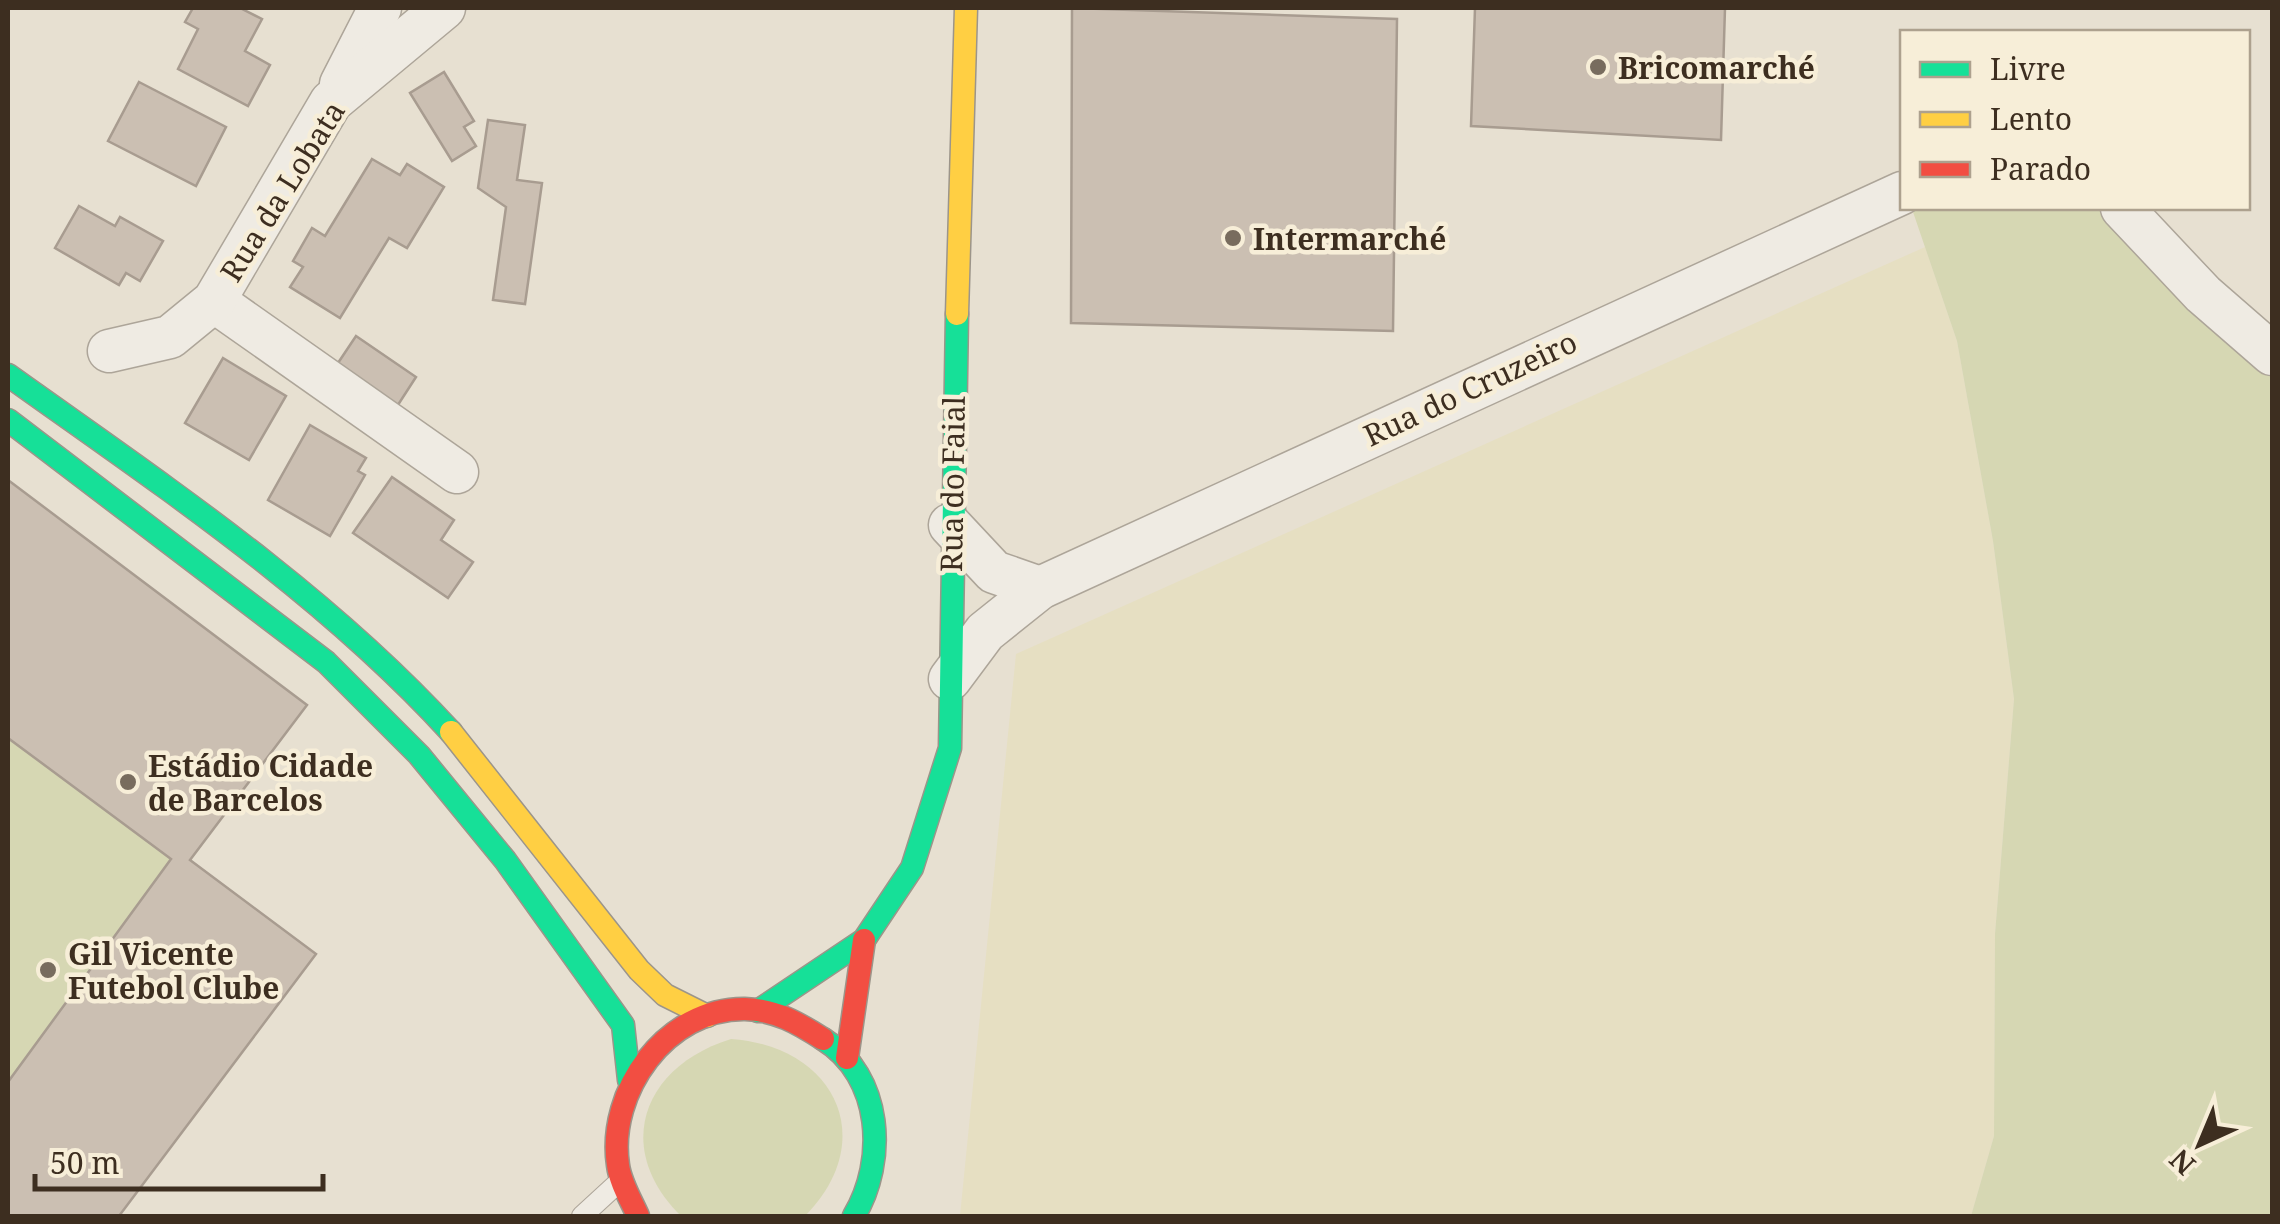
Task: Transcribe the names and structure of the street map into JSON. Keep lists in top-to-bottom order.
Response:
{
  "streets": {
    "main road": ["Rua do Faial"],
    "street": ["Rua da Lobata", "Rua do Cruzeiro"]
  },
  "crossings": [
    ["Rua do Cruzeiro", "Rua do Faial"]
  ],
  "places": [
    "Bricomarché",
    "Intermarché",
    "Estádio Cidade de Barcelos",
    "Gil Vicente Futebol Clube"
  ],
  "legend": ["Livre", "Lento", "Parado"],
  "scale_bar": "50 m",
  "north": "bottom left"
}
